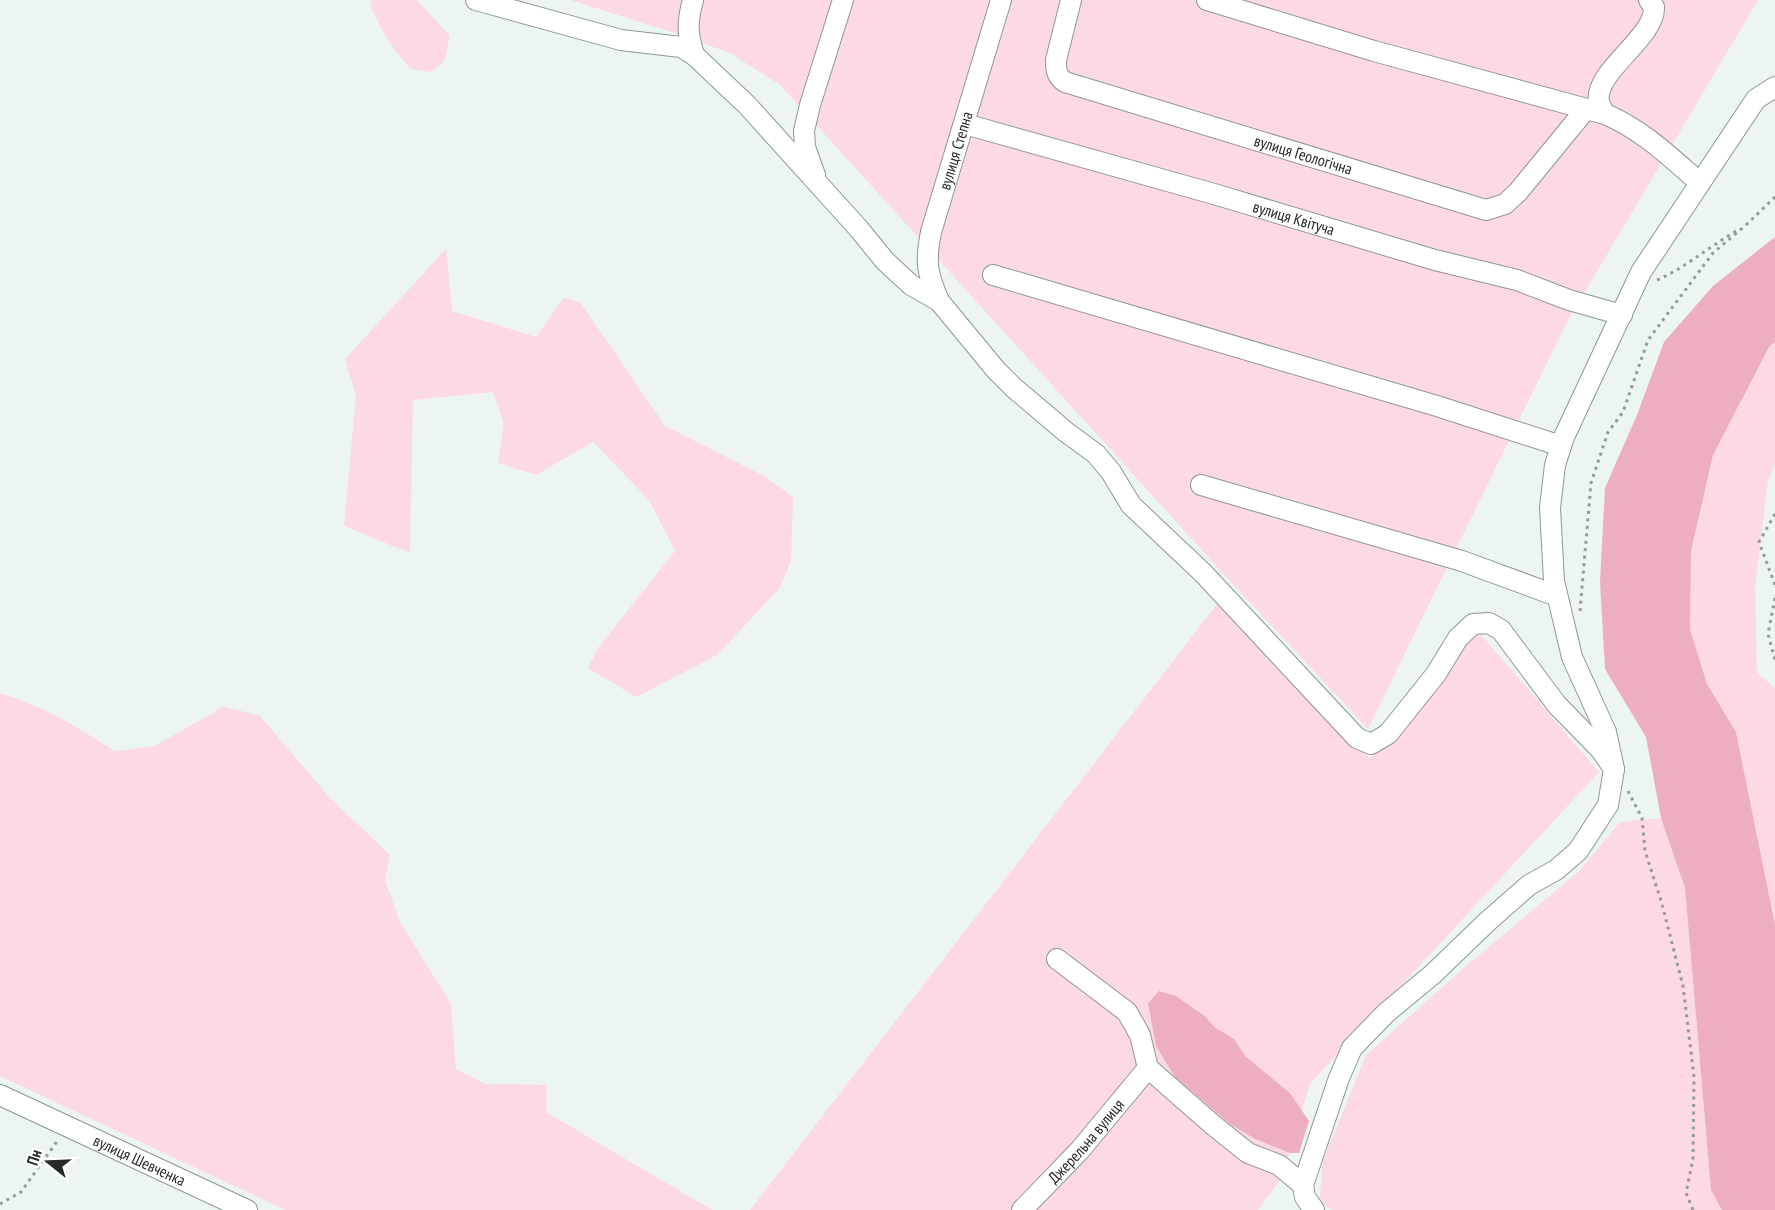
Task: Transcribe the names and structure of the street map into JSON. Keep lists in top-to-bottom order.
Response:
{
  "streets": {
    "street": [
      "вулиця Степна",
      "вулиця Геологічна",
      "вулиця Квітуча",
      "Джерельна вулиця",
      "вулиця Шевченка"
    ]
  },
  "crossings": [
    ["вулиця Степна", "вулиця Квітуча"]
  ],
  "north": "left"
}
